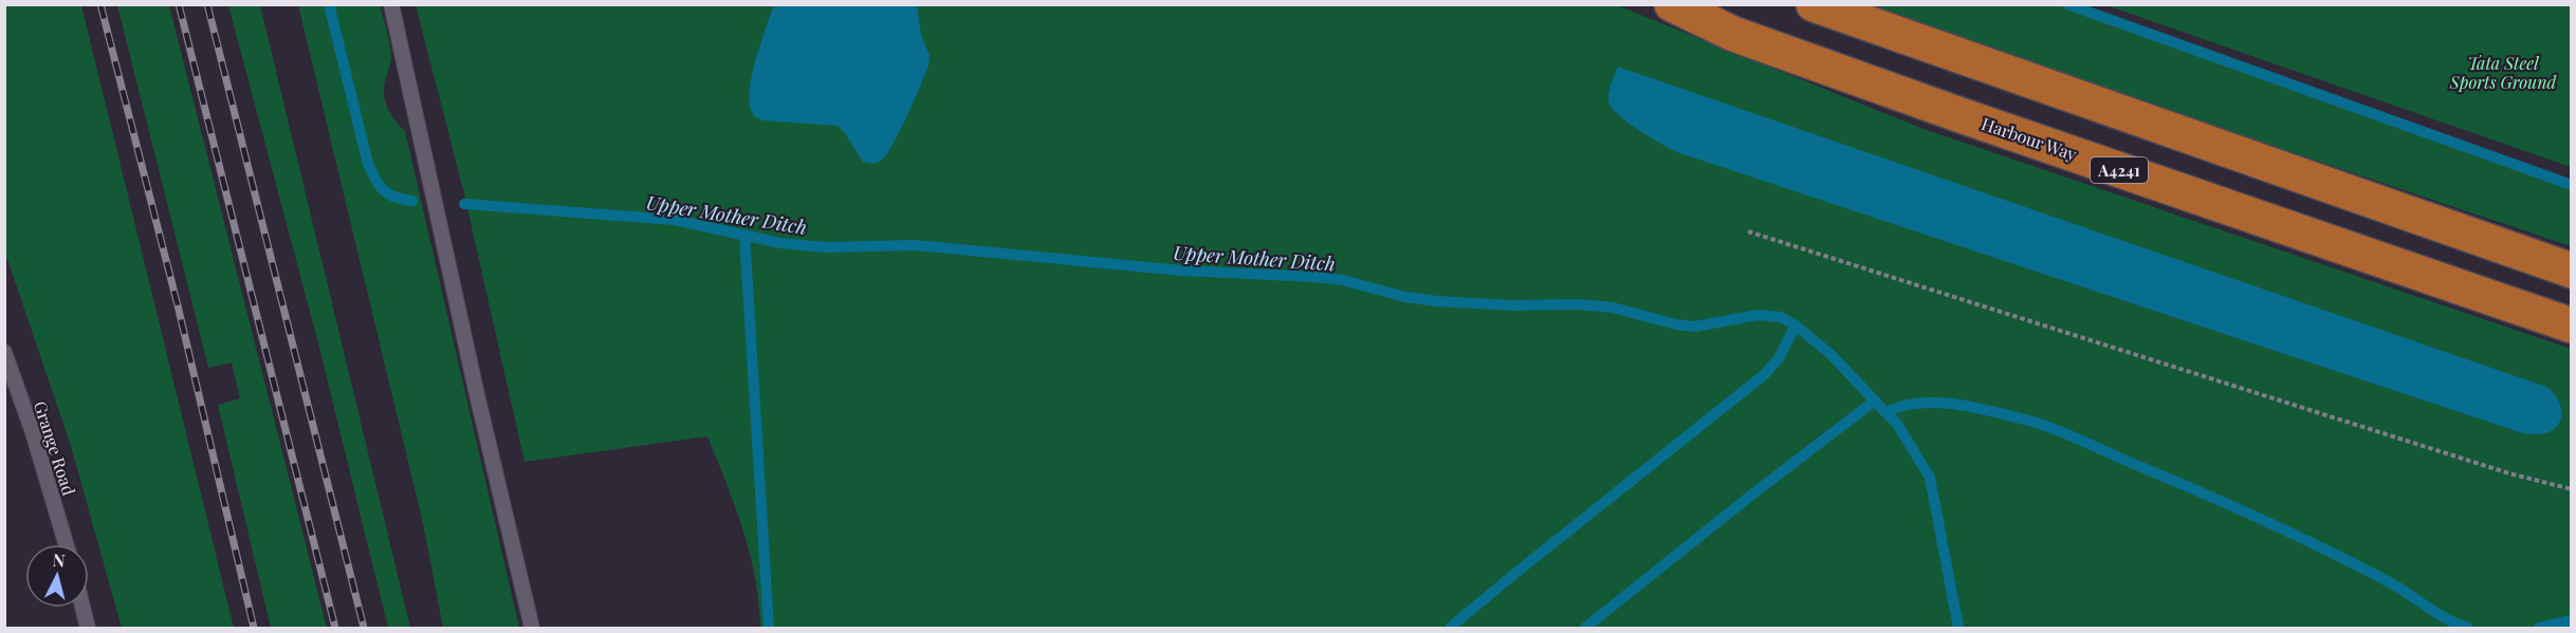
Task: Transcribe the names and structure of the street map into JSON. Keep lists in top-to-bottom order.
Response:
{
  "streets": {
    "main road": ["Harbour Way", "A4241"],
    "lane": ["Grange Road"]
  },
  "water": ["Upper Mother Ditch"],
  "parks": ["Tata Steel Sports Ground"],
  "north": "top"
}
